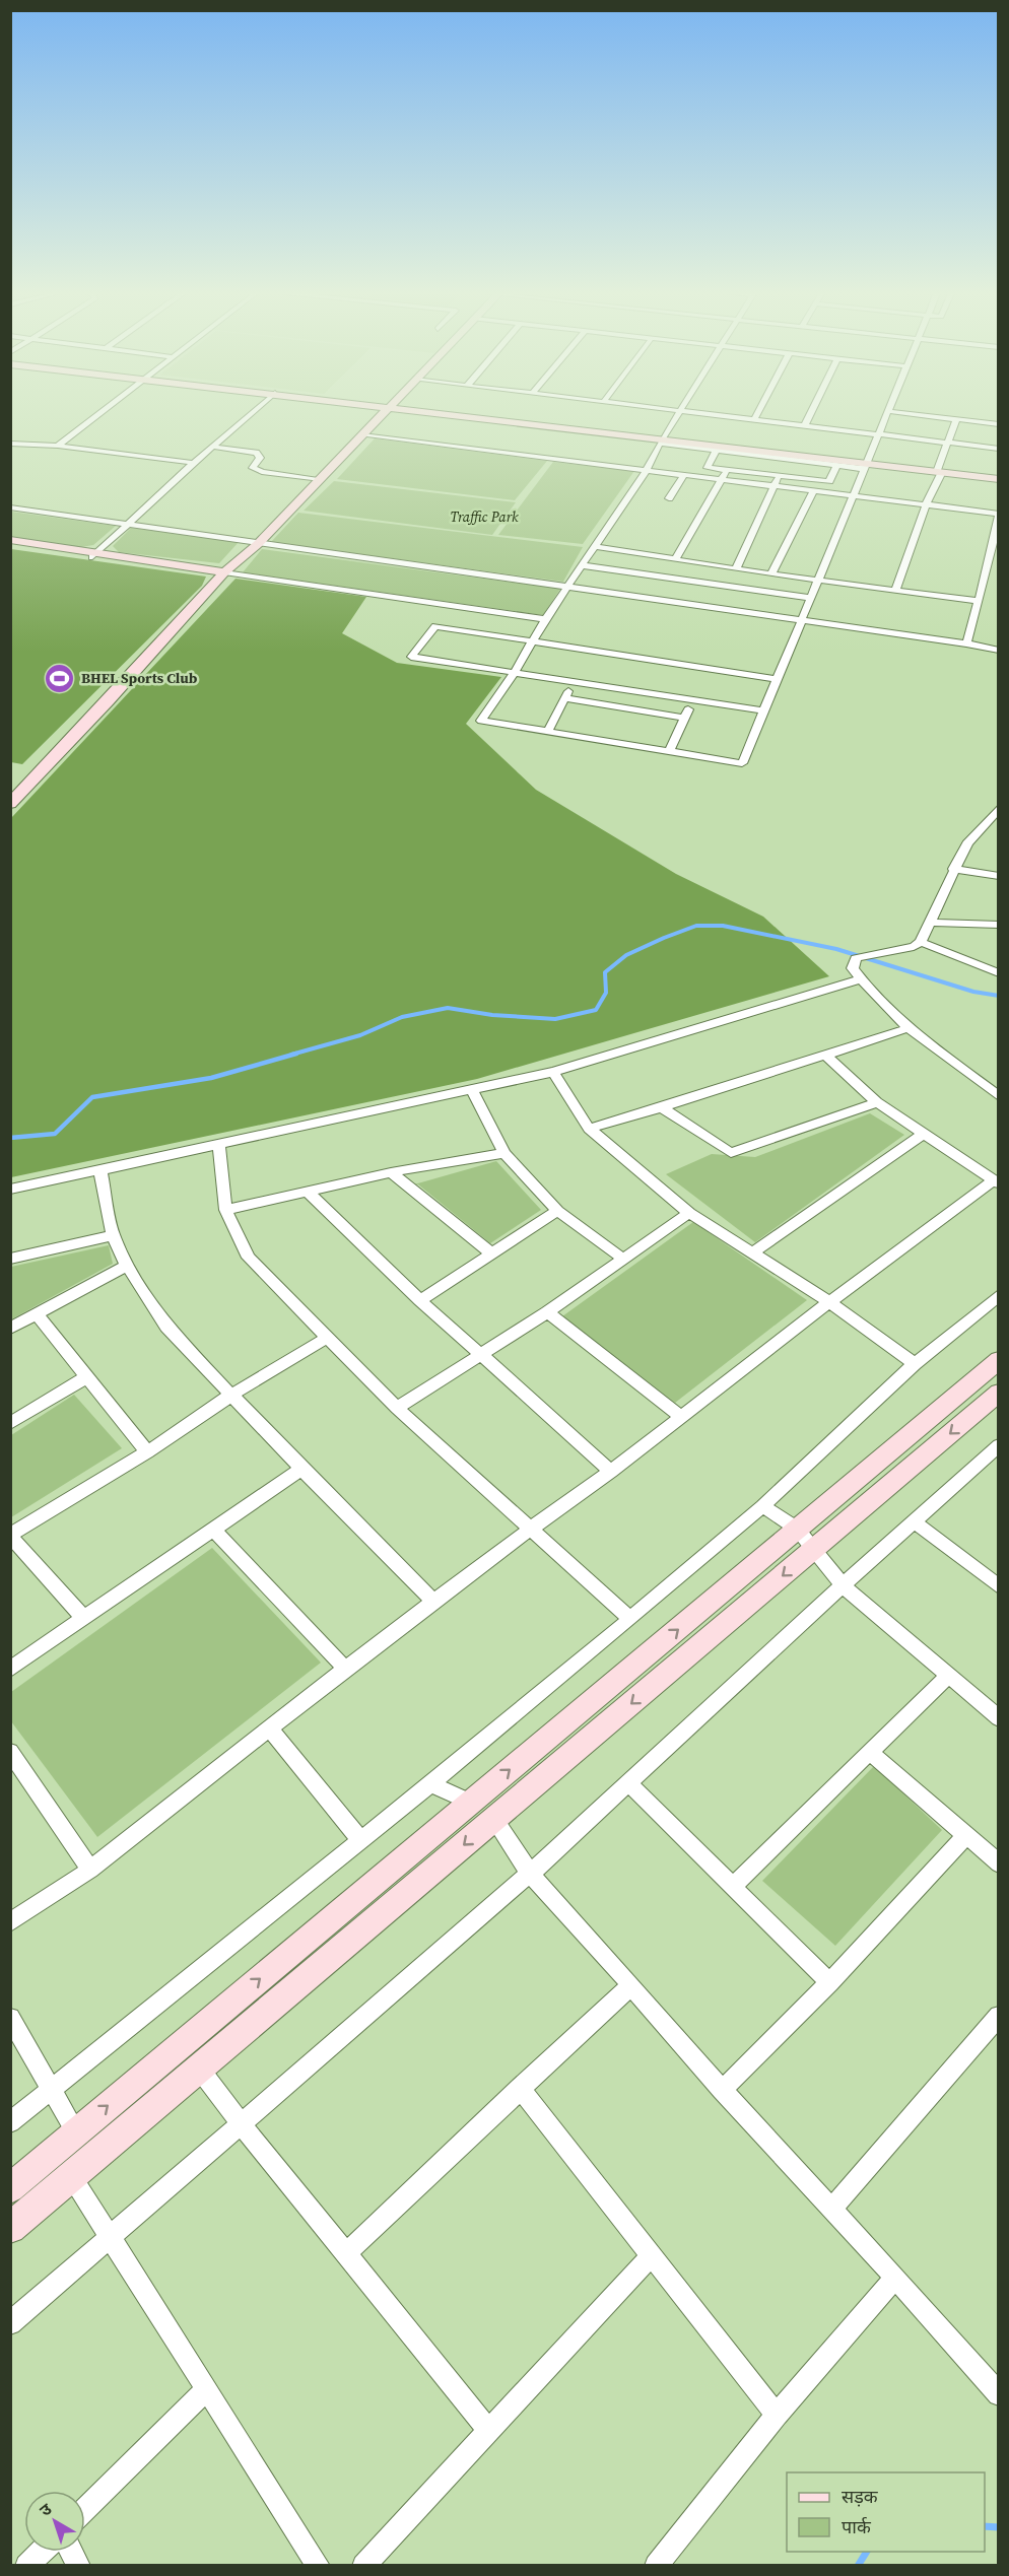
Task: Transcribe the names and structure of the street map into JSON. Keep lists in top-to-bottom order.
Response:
{
  "parks": ["Traffic Park"],
  "places": {
    "sports": ["BHEL Sports Club"]
  },
  "legend": ["सड़क", "पार्क"],
  "north": "top left"
}
